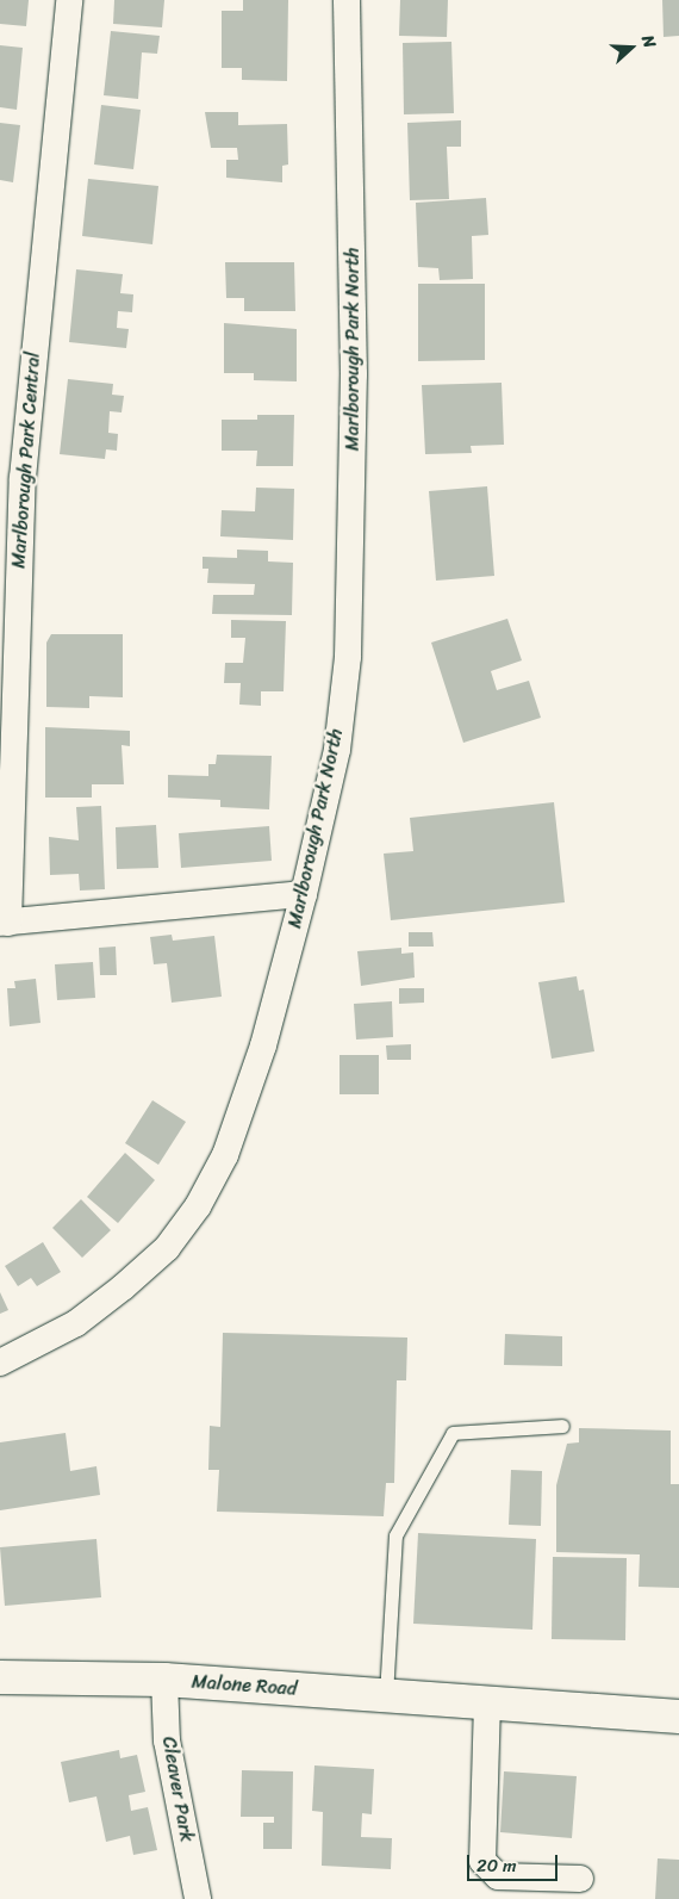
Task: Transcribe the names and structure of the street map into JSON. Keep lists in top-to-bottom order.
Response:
{
  "streets": {
    "main road": ["Malone Road"],
    "street": ["Marlborough Park North", "Marlborough Park Central", "Cleaver Park"]
  },
  "crossings": [
    ["Malone Road", "Cleaver Park"]
  ],
  "scale_bar": "20 m",
  "north": "right"
}
